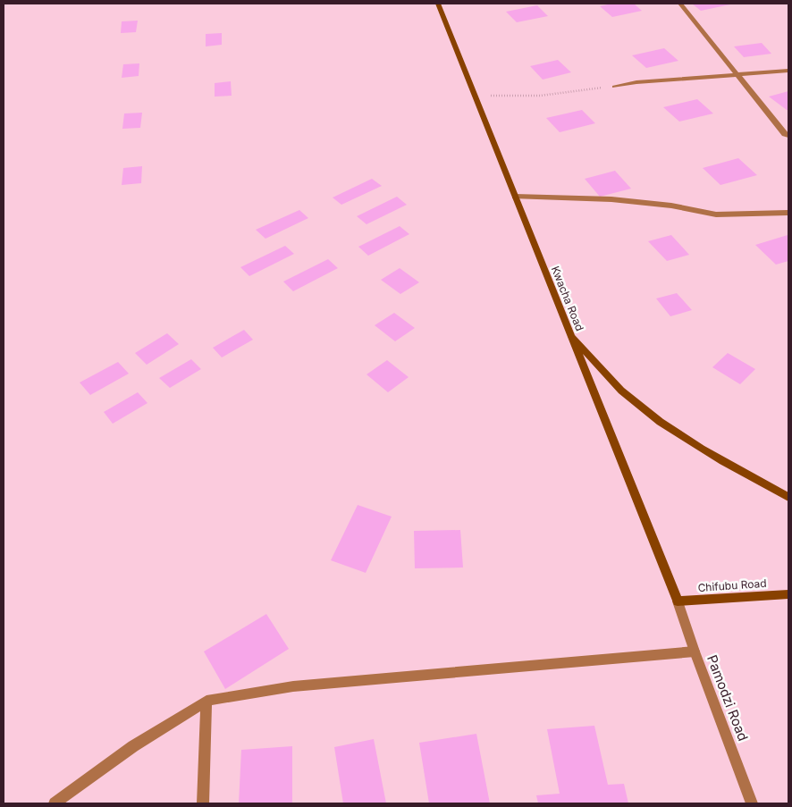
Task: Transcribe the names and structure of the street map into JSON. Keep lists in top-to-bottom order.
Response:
{
  "streets": {
    "main road": ["Kwacha Road", "Chifubu Road"],
    "street": ["Pamodzi Road"]
  },
  "crossings": [
    ["Kwacha Road", "Chifubu Road"],
    ["Kwacha Road", "Pamodzi Road"],
    ["Chifubu Road", "Pamodzi Road"]
  ]
}
